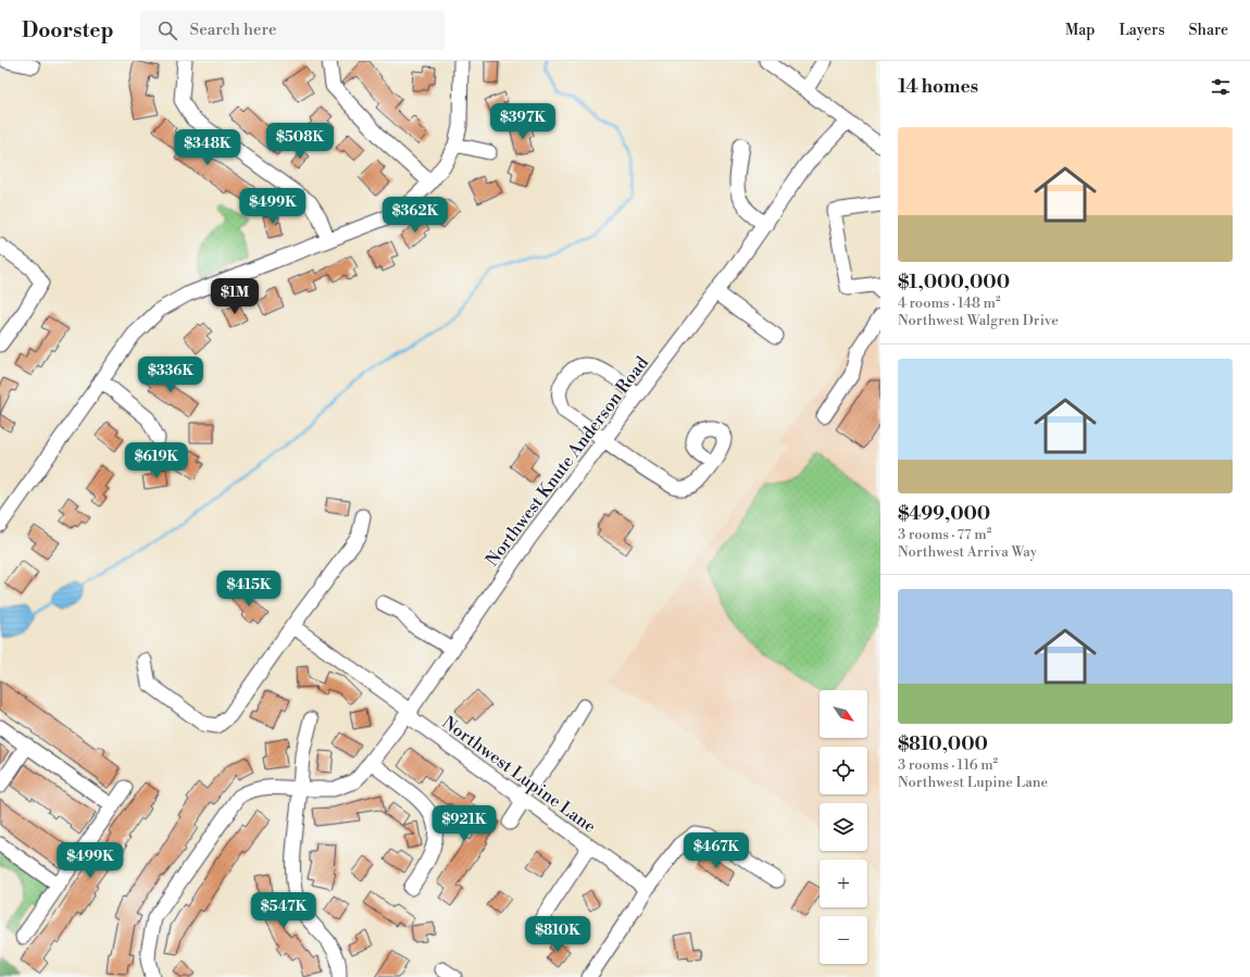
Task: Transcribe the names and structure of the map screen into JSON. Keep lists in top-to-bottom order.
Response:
{
  "streets": {
    "street": ["Northwest Knute Anderson Road", "Northwest Lupine Lane"]
  },
  "crossings": [
    ["Northwest Knute Anderson Road", "Northwest Lupine Lane"]
  ],
  "north": "bottom right",
  "page": {
    "header": "Doorstep",
    "search": "Search here",
    "nav": ["Map", "Layers", "Share"],
    "heading": "14 homes",
    "price": [
      "$397K",
      "$508K",
      "$348K",
      "$499K",
      "$362K",
      "$1M",
      "$336K",
      "$619K",
      "$415K",
      "$921K",
      "$467K",
      "$499K",
      "$547K",
      "$810K"
    ],
    "list": [
      {
        "name": "$1,000,000",
        "note": "4 rooms · 148 m² · Northwest Walgren Drive"
      },
      {
        "name": "$499,000",
        "note": "3 rooms · 77 m² · Northwest Arriva Way"
      },
      {
        "name": "$810,000",
        "note": "3 rooms · 116 m² · Northwest Lupine Lane"
      }
    ],
    "map_buttons": ["+", "−"]
  }
}
